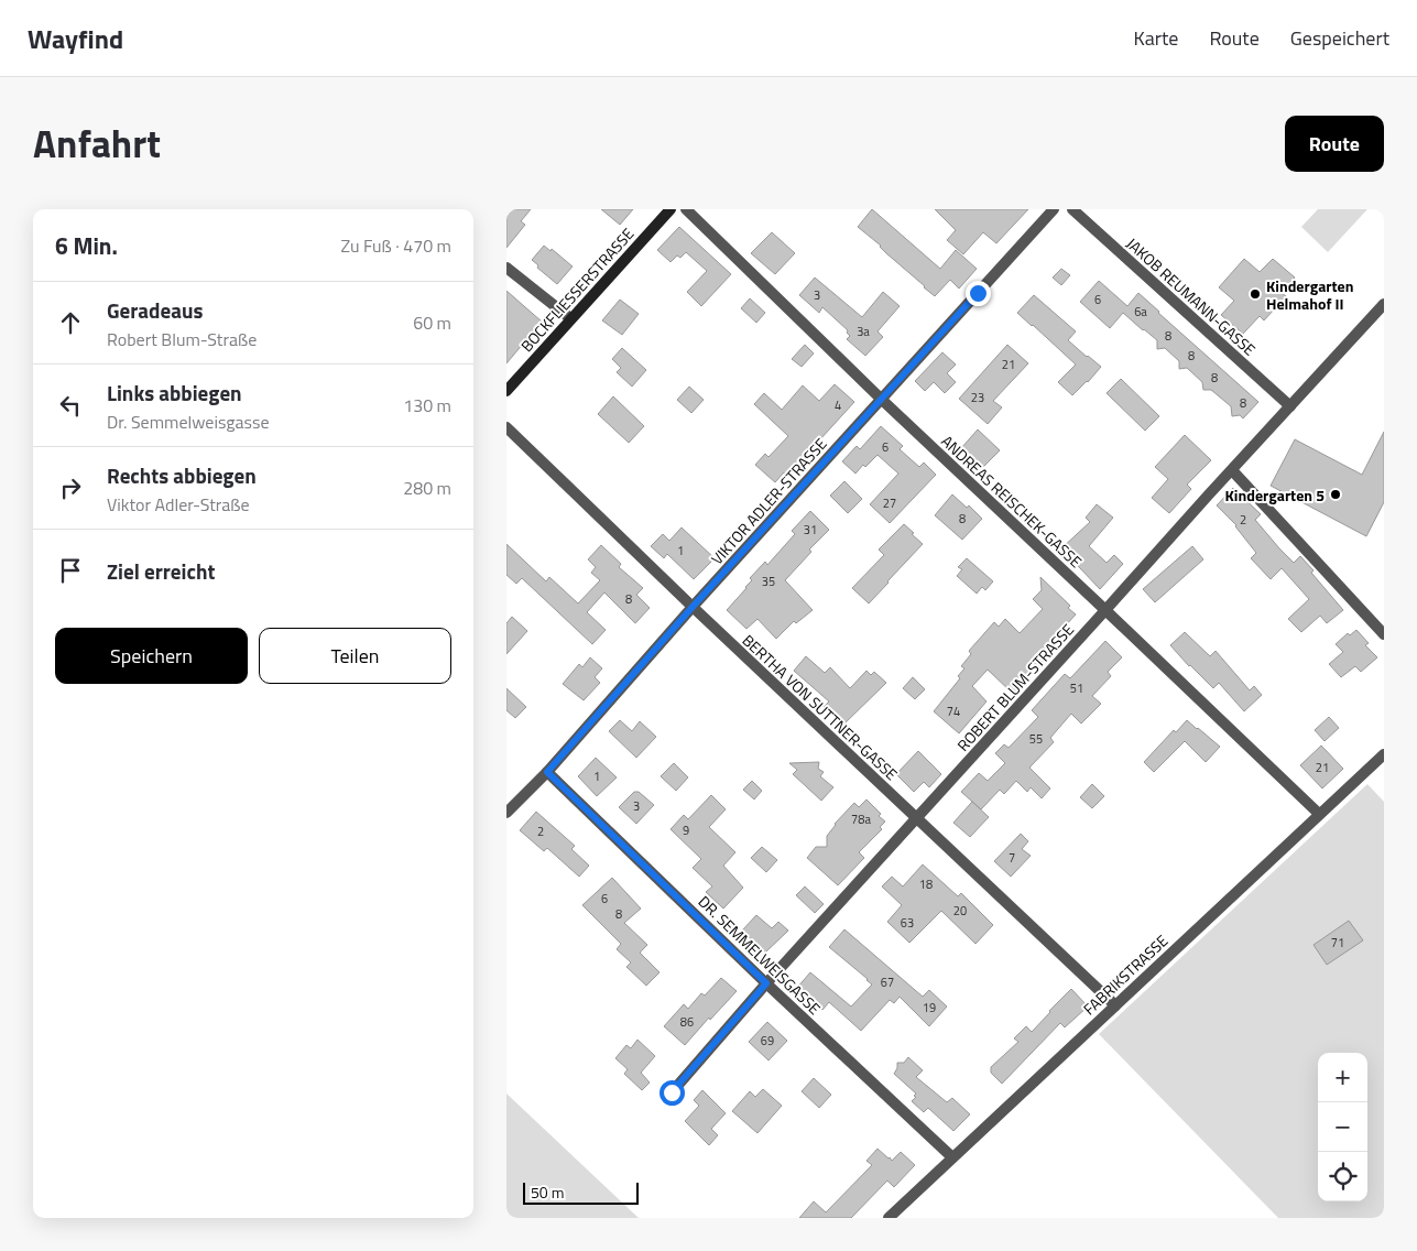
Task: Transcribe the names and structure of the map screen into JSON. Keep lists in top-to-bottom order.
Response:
{
  "streets": {
    "main road": ["BOCKFLIESSERSTRASSE"],
    "street": [
      "JAKOB REUMANN-GASSE",
      "VIKTOR ADLER-STRASSE",
      "ANDREAS REISCHEK-GASSE",
      "ROBERT BLUM-STRASSE",
      "BERTHA VON SUTTNER-GASSE",
      "DR. SEMMELWEISGASSE",
      "FABRIKSTRASSE"
    ]
  },
  "crossings": [
    ["JAKOB REUMANN-GASSE", "ROBERT BLUM-STRASSE"],
    ["VIKTOR ADLER-STRASSE", "ANDREAS REISCHEK-GASSE"],
    ["VIKTOR ADLER-STRASSE", "BERTHA VON SUTTNER-GASSE"],
    ["VIKTOR ADLER-STRASSE", "DR. SEMMELWEISGASSE"],
    ["ANDREAS REISCHEK-GASSE", "ROBERT BLUM-STRASSE"],
    ["ANDREAS REISCHEK-GASSE", "FABRIKSTRASSE"],
    ["ROBERT BLUM-STRASSE", "BERTHA VON SUTTNER-GASSE"],
    ["ROBERT BLUM-STRASSE", "DR. SEMMELWEISGASSE"],
    ["BERTHA VON SUTTNER-GASSE", "FABRIKSTRASSE"],
    ["DR. SEMMELWEISGASSE", "FABRIKSTRASSE"]
  ],
  "places": ["Kindergarten Helmahof II", "Kindergarten 5"],
  "house_numbers": [
    "3",
    "6",
    "6a",
    "3a",
    "8",
    "8",
    "21",
    "8",
    "23",
    "8",
    "4",
    "6",
    "27",
    "8",
    "2",
    "31",
    "1",
    "35",
    "8",
    "51",
    "74",
    "55",
    "21",
    "1",
    "3",
    "78a",
    "9",
    "2",
    "7",
    "18",
    "6",
    "20",
    "8",
    "63",
    "71",
    "67",
    "19",
    "86",
    "69"
  ],
  "scale_bar": "50 m",
  "page": {
    "header": "Wayfind",
    "nav": ["Karte", "Route", "Gespeichert"],
    "title": "Anfahrt",
    "buttons": [
      "Route",
      ["Speichern", "Teilen"]
    ],
    "heading": ["6 Min.", "Zu Fuß · 470 m"],
    "list": [
      ["Geradeaus", "Robert Blum-Straße", "60 m"],
      ["Links abbiegen", "Dr. Semmelweisgasse", "130 m"],
      ["Rechts abbiegen", "Viktor Adler-Straße", "280 m"],
      "Ziel erreicht"
    ],
    "map_buttons": ["+", "−"],
    "scale": "50 m"
  }
}
